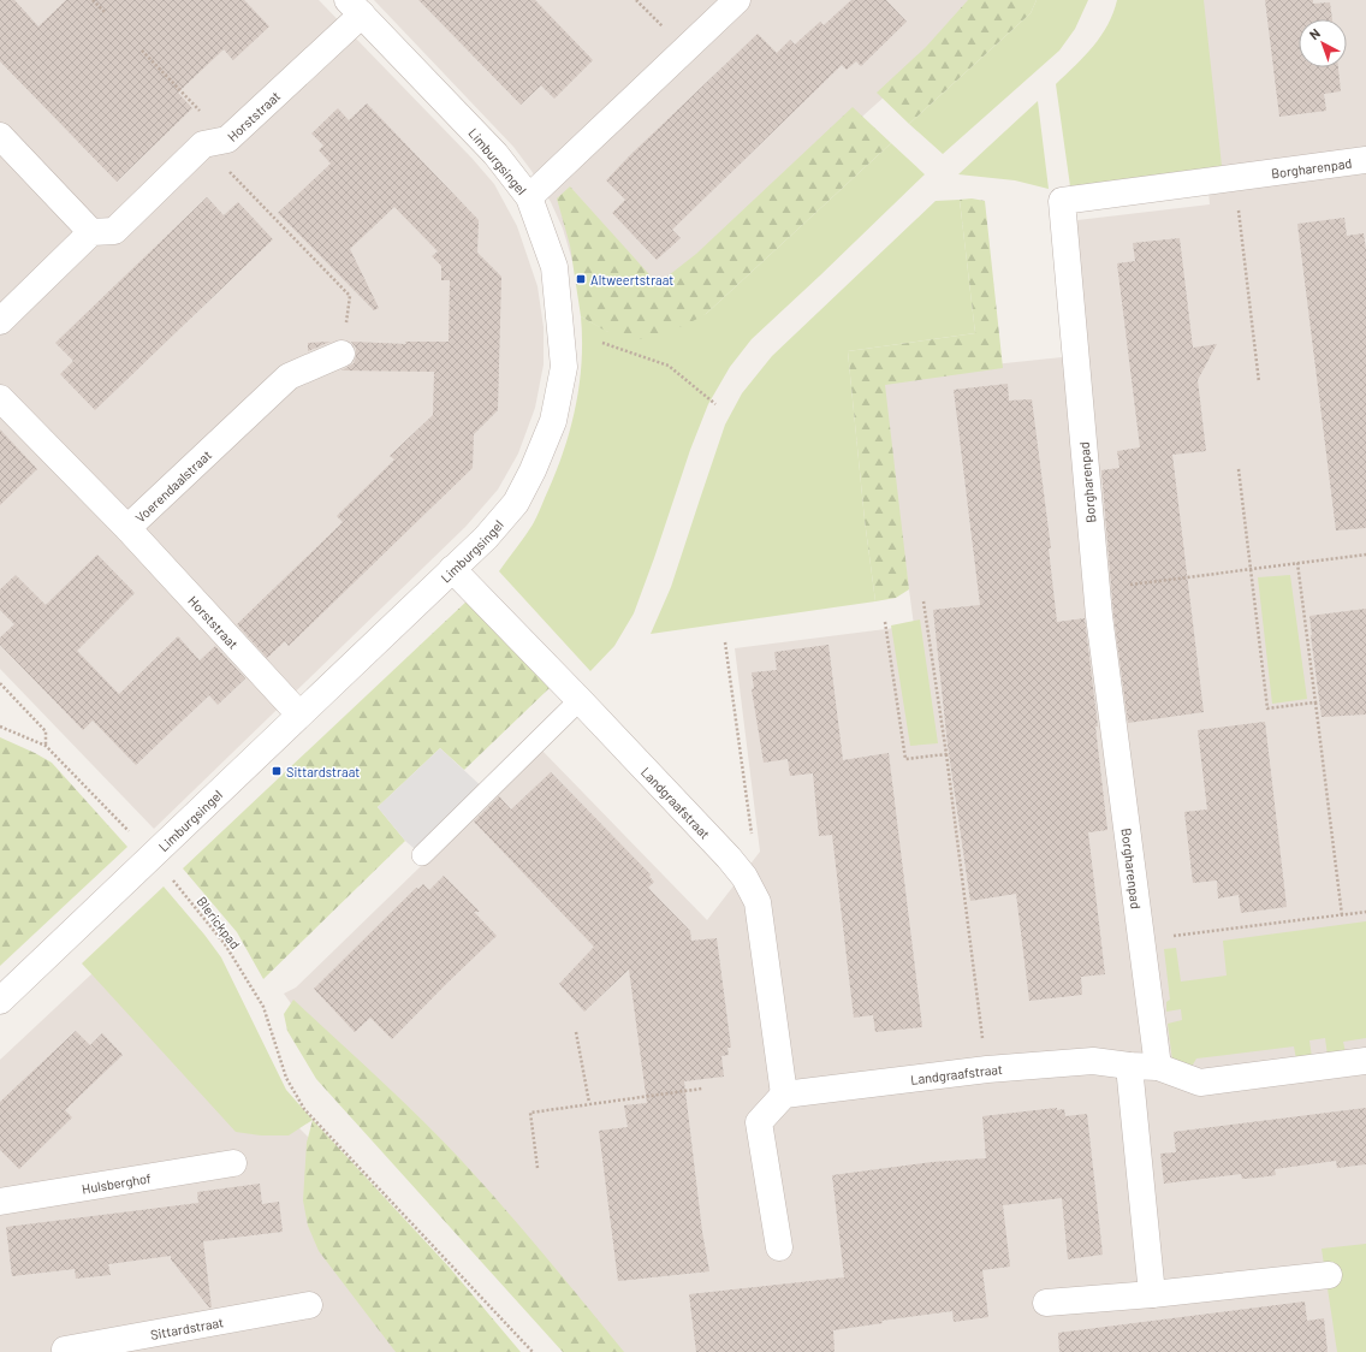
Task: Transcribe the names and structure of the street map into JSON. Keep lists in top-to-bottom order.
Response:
{
  "streets": {
    "street": [
      "Horststraat",
      "Limburgsingel",
      "Borgharenpad",
      "Voerendaalstraat",
      "Landgraafstraat",
      "Hulsberghof",
      "Sittardstraat"
    ],
    "path": ["Blerickpad"]
  },
  "crossings": [
    ["Horststraat", "Limburgsingel"],
    ["Horststraat", "Voerendaalstraat"],
    ["Limburgsingel", "Landgraafstraat"],
    ["Limburgsingel", "Blerickpad"],
    ["Borgharenpad", "Landgraafstraat"]
  ],
  "places": {
    "transit": ["Altweertstraat", "Sittardstraat"]
  },
  "north": "top left"
}
